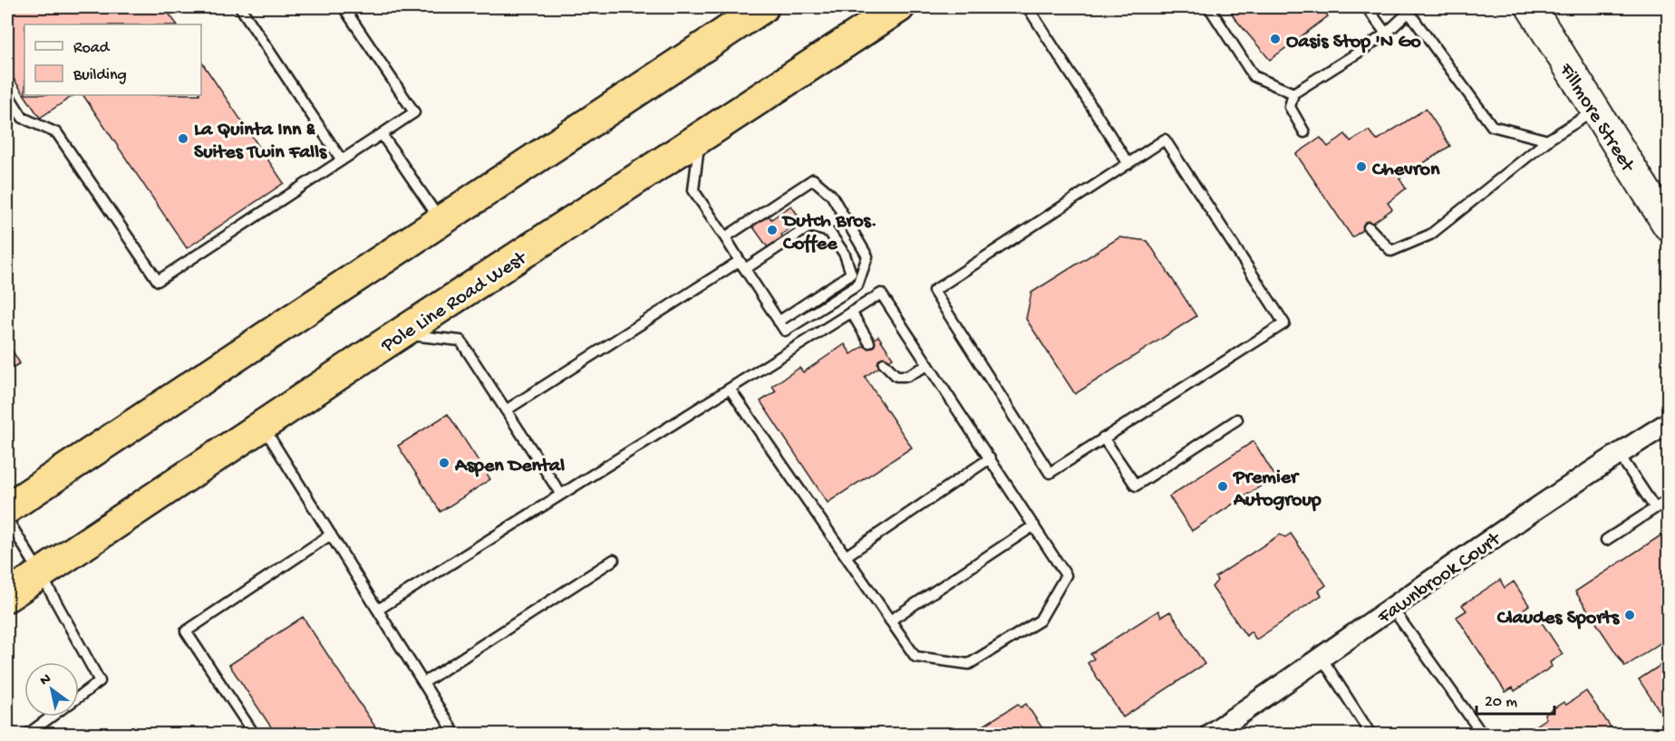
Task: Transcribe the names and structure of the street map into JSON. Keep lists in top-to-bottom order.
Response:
{
  "streets": {
    "highway": ["Pole Line Road West"],
    "street": ["Fillmore Street", "Fawnbrook Court"]
  },
  "places": [
    "Oasis Stop 'N Go",
    "La Quinta Inn & Suites Twin Falls",
    "Chevron",
    "Dutch Bros. Coffee",
    "Aspen Dental",
    "Premier Autogroup",
    "Claudes Sports"
  ],
  "legend": ["Road", "Building"],
  "scale_bar": "20 m",
  "north": "top left"
}
